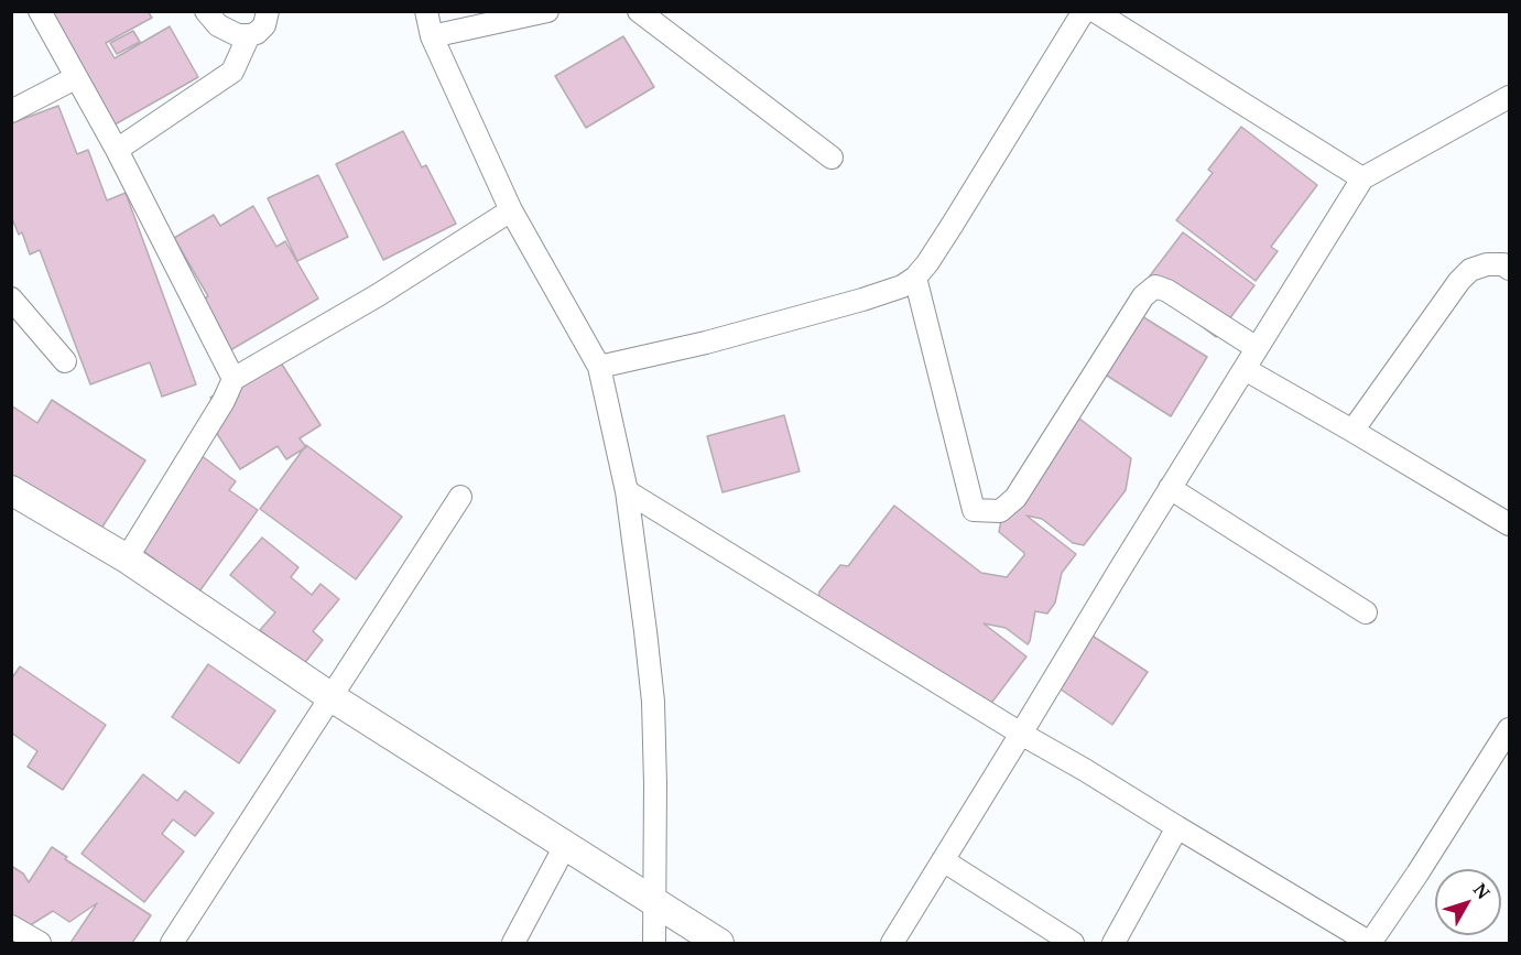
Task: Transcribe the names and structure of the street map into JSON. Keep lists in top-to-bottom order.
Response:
{
  "north": "top right"
}
